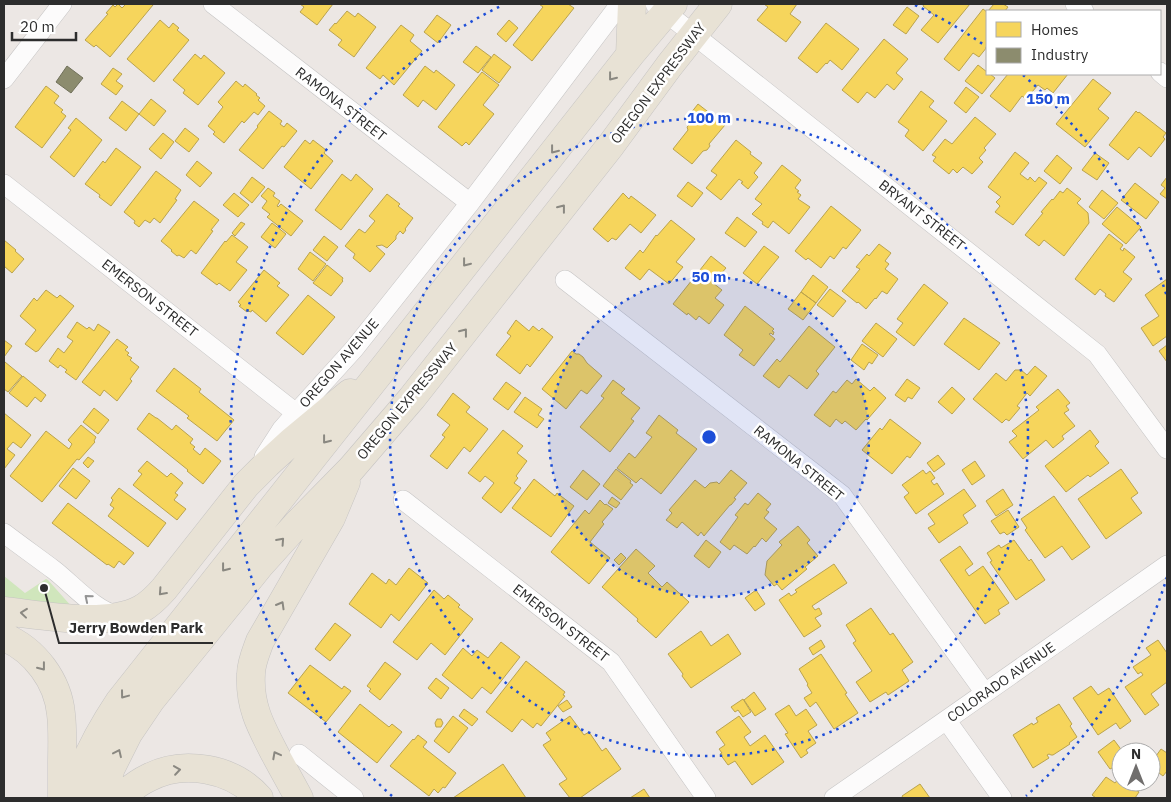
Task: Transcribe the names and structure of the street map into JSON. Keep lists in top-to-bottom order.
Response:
{
  "streets": {
    "main road": ["OREGON EXPRESSWAY", "OREGON AVENUE"],
    "street": [
      "RAMONA STREET",
      "BRYANT STREET",
      "EMERSON STREET",
      "COLORADO AVENUE"
    ]
  },
  "crossings": [
    ["OREGON EXPRESSWAY", "BRYANT STREET"],
    ["RAMONA STREET", "OREGON AVENUE"],
    ["RAMONA STREET", "COLORADO AVENUE"],
    ["EMERSON STREET", "OREGON AVENUE"]
  ],
  "places": ["Jerry Bowden Park"],
  "legend": ["Homes", "Industry"],
  "scale_bar": "20 m",
  "north": "top",
  "rings": ["150 m", "100 m", "50 m"]
}
